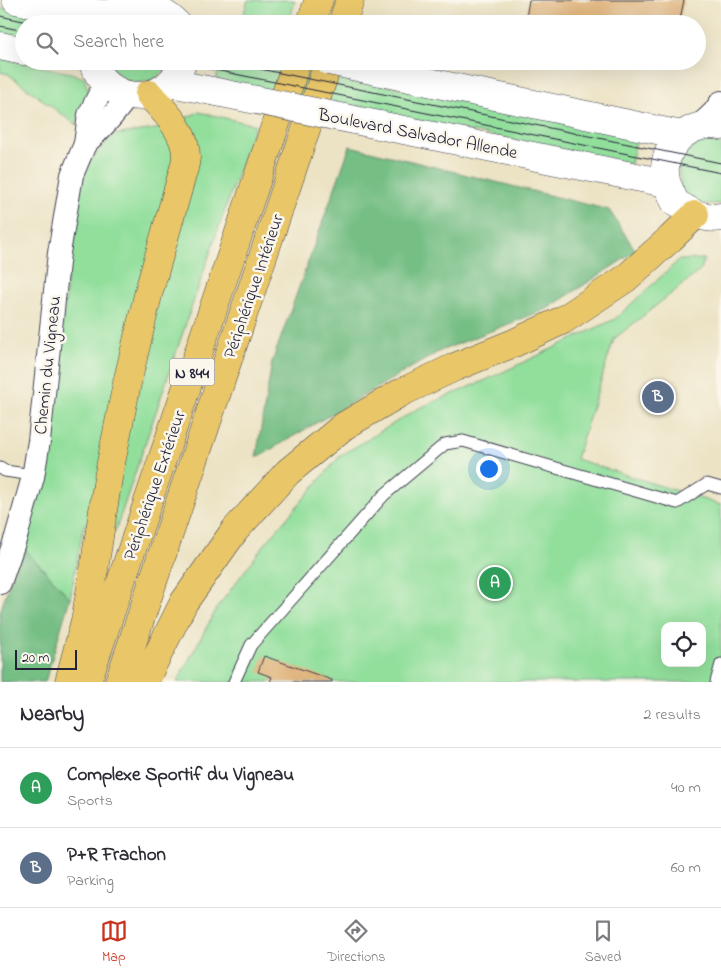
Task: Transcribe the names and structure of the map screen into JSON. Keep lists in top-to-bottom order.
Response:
{
  "streets": {
    "highway": ["Périphérique Intérieur", "N 844", "Périphérique Extérieur"],
    "street": ["Boulevard Salvador Allende", "Chemin du Vigneau"]
  },
  "crossings": [
    ["Boulevard Salvador Allende", "Chemin du Vigneau"]
  ],
  "scale_bar": "20 m",
  "page": {
    "search": "Search here",
    "pins": ["B", "A"],
    "scale": "20 m",
    "heading": ["Nearby", "2 results"],
    "list": [
      {
        "mark": "A",
        "name": "Complexe Sportif du Vigneau",
        "note": "Sports",
        "value": "40 m"
      },
      {
        "mark": "B",
        "name": "P+R Frachon",
        "note": "Parking",
        "value": "60 m"
      }
    ],
    "nav": ["Map", "Directions", "Saved"]
  }
}
